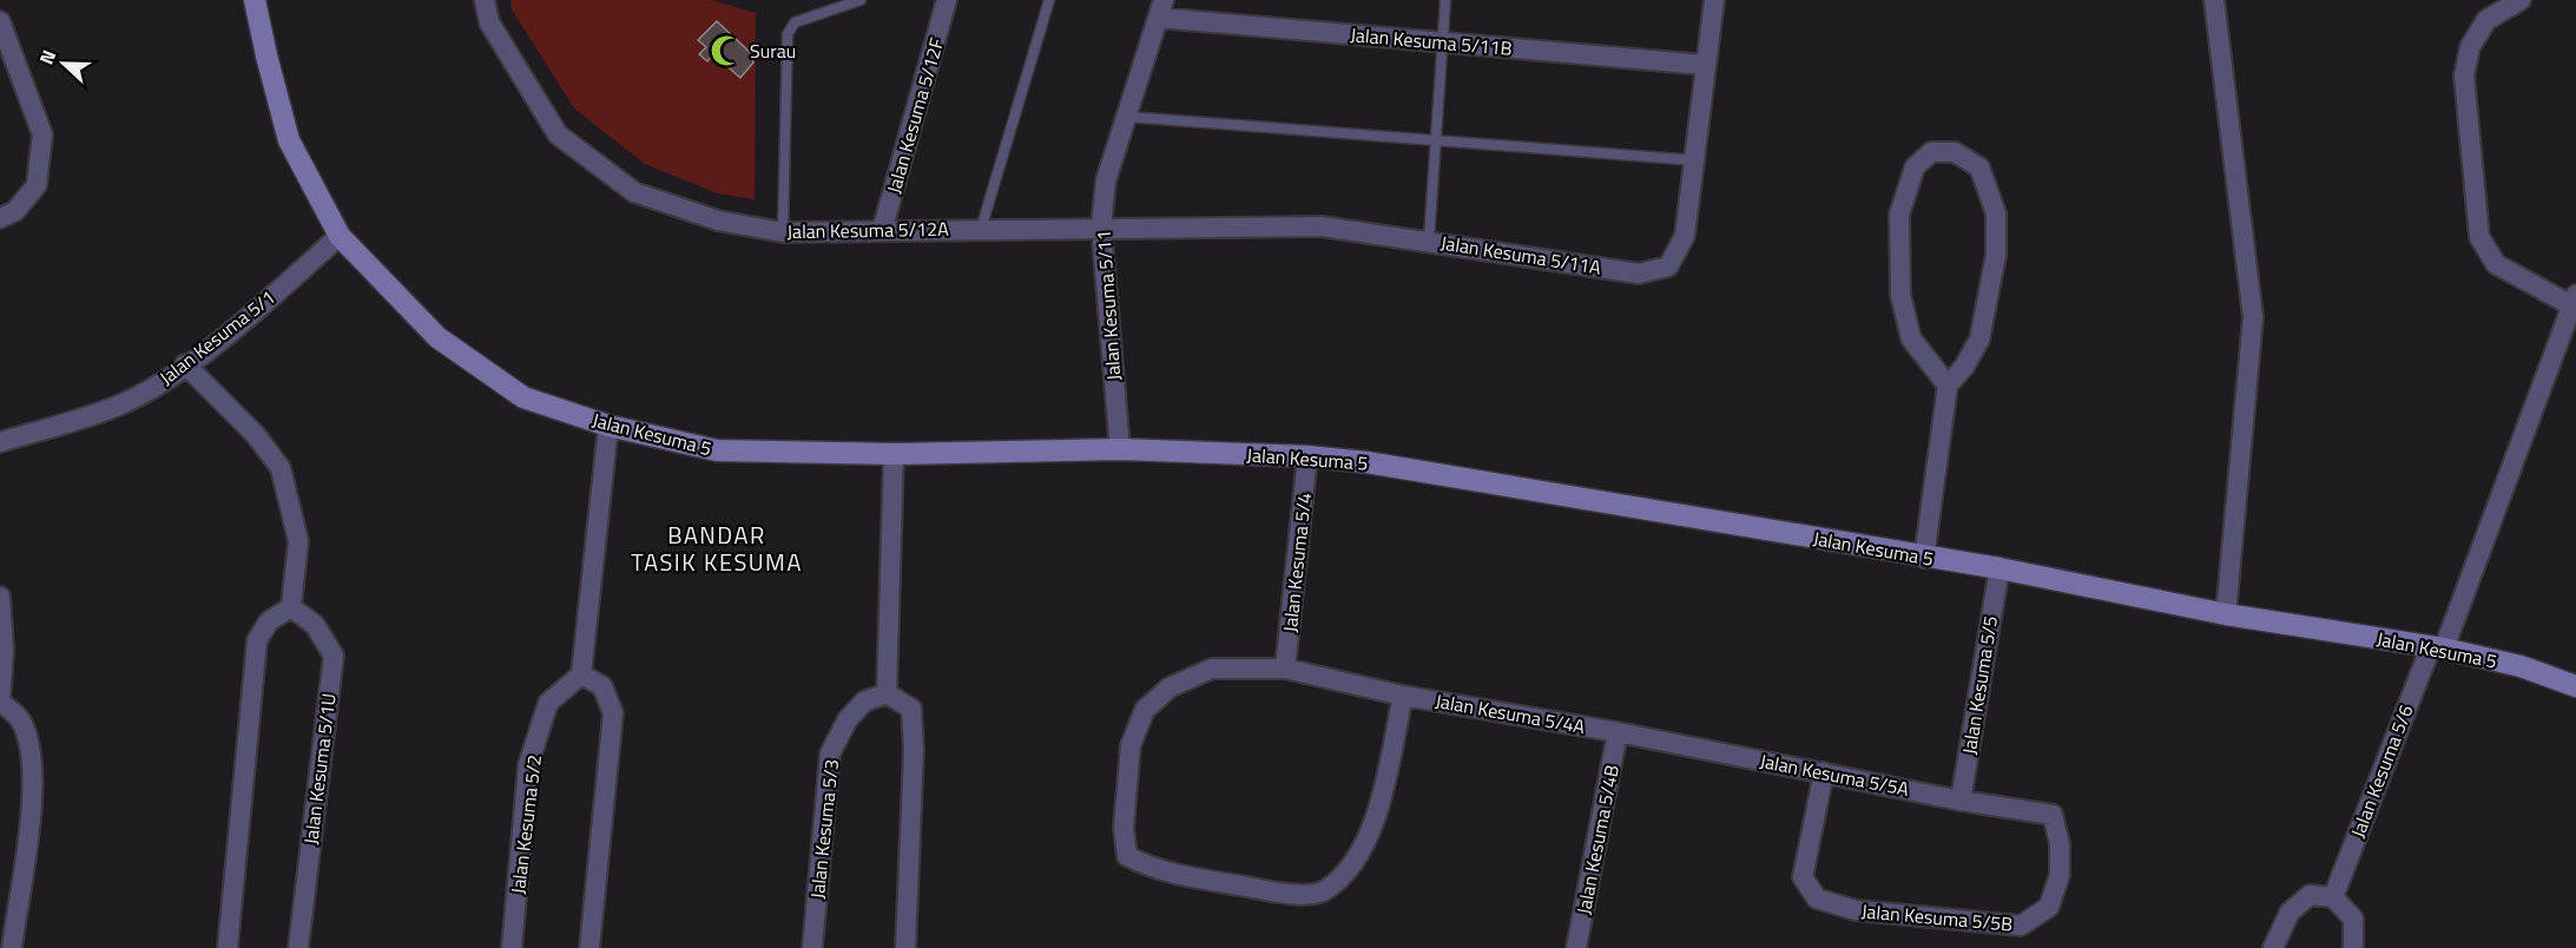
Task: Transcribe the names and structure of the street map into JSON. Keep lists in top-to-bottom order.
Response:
{
  "streets": {
    "street": [
      "Jalan Kesuma 5/11B",
      "Jalan Kesuma 5/12F",
      "Jalan Kesuma 5/12A",
      "Jalan Kesuma 5/11A",
      "Jalan Kesuma 5/11",
      "Jalan Kesuma 5/1",
      "Jalan Kesuma 5",
      "Jalan Kesuma 5/4",
      "Jalan Kesuma 5/5",
      "Jalan Kesuma 5/4A",
      "Jalan Kesuma 5/1U",
      "Jalan Kesuma 5/6",
      "Jalan Kesuma 5/5A",
      "Jalan Kesuma 5/2",
      "Jalan Kesuma 5/3",
      "Jalan Kesuma 5/4B",
      "Jalan Kesuma 5/5B"
    ]
  },
  "crossings": [
    ["Jalan Kesuma 5/11B", "Jalan Kesuma 5/11A"],
    ["Jalan Kesuma 5/11B", "Jalan Kesuma 5/11"],
    ["Jalan Kesuma 5/12F", "Jalan Kesuma 5/12A"],
    ["Jalan Kesuma 5/12A", "Jalan Kesuma 5/11A"],
    ["Jalan Kesuma 5/12A", "Jalan Kesuma 5/11"],
    ["Jalan Kesuma 5/11A", "Jalan Kesuma 5/11"],
    ["Jalan Kesuma 5/11", "Jalan Kesuma 5"],
    ["Jalan Kesuma 5/1", "Jalan Kesuma 5"],
    ["Jalan Kesuma 5", "Jalan Kesuma 5/4"],
    ["Jalan Kesuma 5", "Jalan Kesuma 5/5"],
    ["Jalan Kesuma 5", "Jalan Kesuma 5/6"],
    ["Jalan Kesuma 5/4", "Jalan Kesuma 5/4A"],
    ["Jalan Kesuma 5/5", "Jalan Kesuma 5/5A"],
    ["Jalan Kesuma 5/4A", "Jalan Kesuma 5/5A"],
    ["Jalan Kesuma 5/4A", "Jalan Kesuma 5/4B"],
    ["Jalan Kesuma 5/5A", "Jalan Kesuma 5/4B"],
    ["Jalan Kesuma 5/5A", "Jalan Kesuma 5/5B"]
  ],
  "districts": ["BANDAR TASIK KESUMA"],
  "places": {
    "mosque": ["Surau"]
  },
  "north": "left"
}
